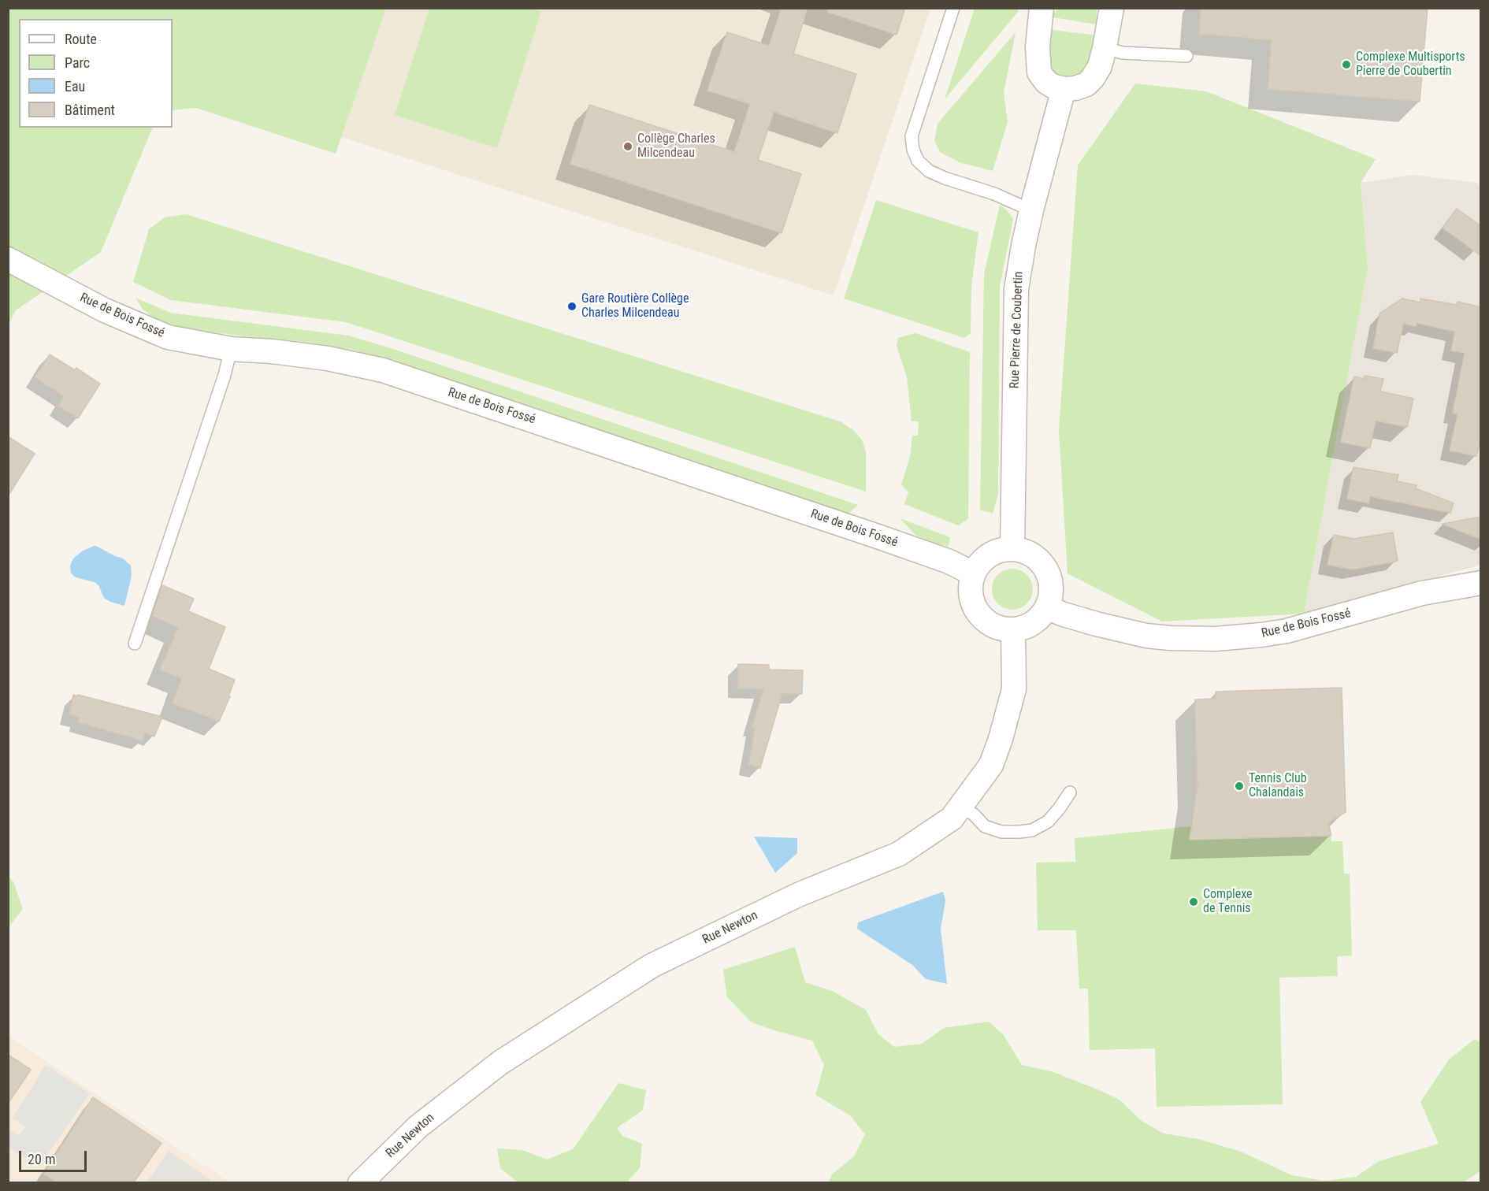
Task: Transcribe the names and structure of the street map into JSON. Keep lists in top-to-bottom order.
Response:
{
  "streets": {
    "street": ["Rue de Bois Fossé", "Rue Pierre de Coubertin", "Rue Newton"]
  },
  "crossings": [
    ["Rue de Bois Fossé", "Rue Pierre de Coubertin"],
    ["Rue de Bois Fossé", "Rue Newton"],
    ["Rue Pierre de Coubertin", "Rue Newton"]
  ],
  "places": [
    "Complexe Multisports Pierre de Coubertin",
    "Collège Charles Milcendeau",
    "Gare Routière Collège Charles Milcendeau",
    "Tennis Club Chalandais",
    "Complexe de Tennis"
  ],
  "legend": [
    "Route",
    "Parc",
    "Eau",
    "Bâtiment"
  ],
  "scale_bar": "20 m"
}
